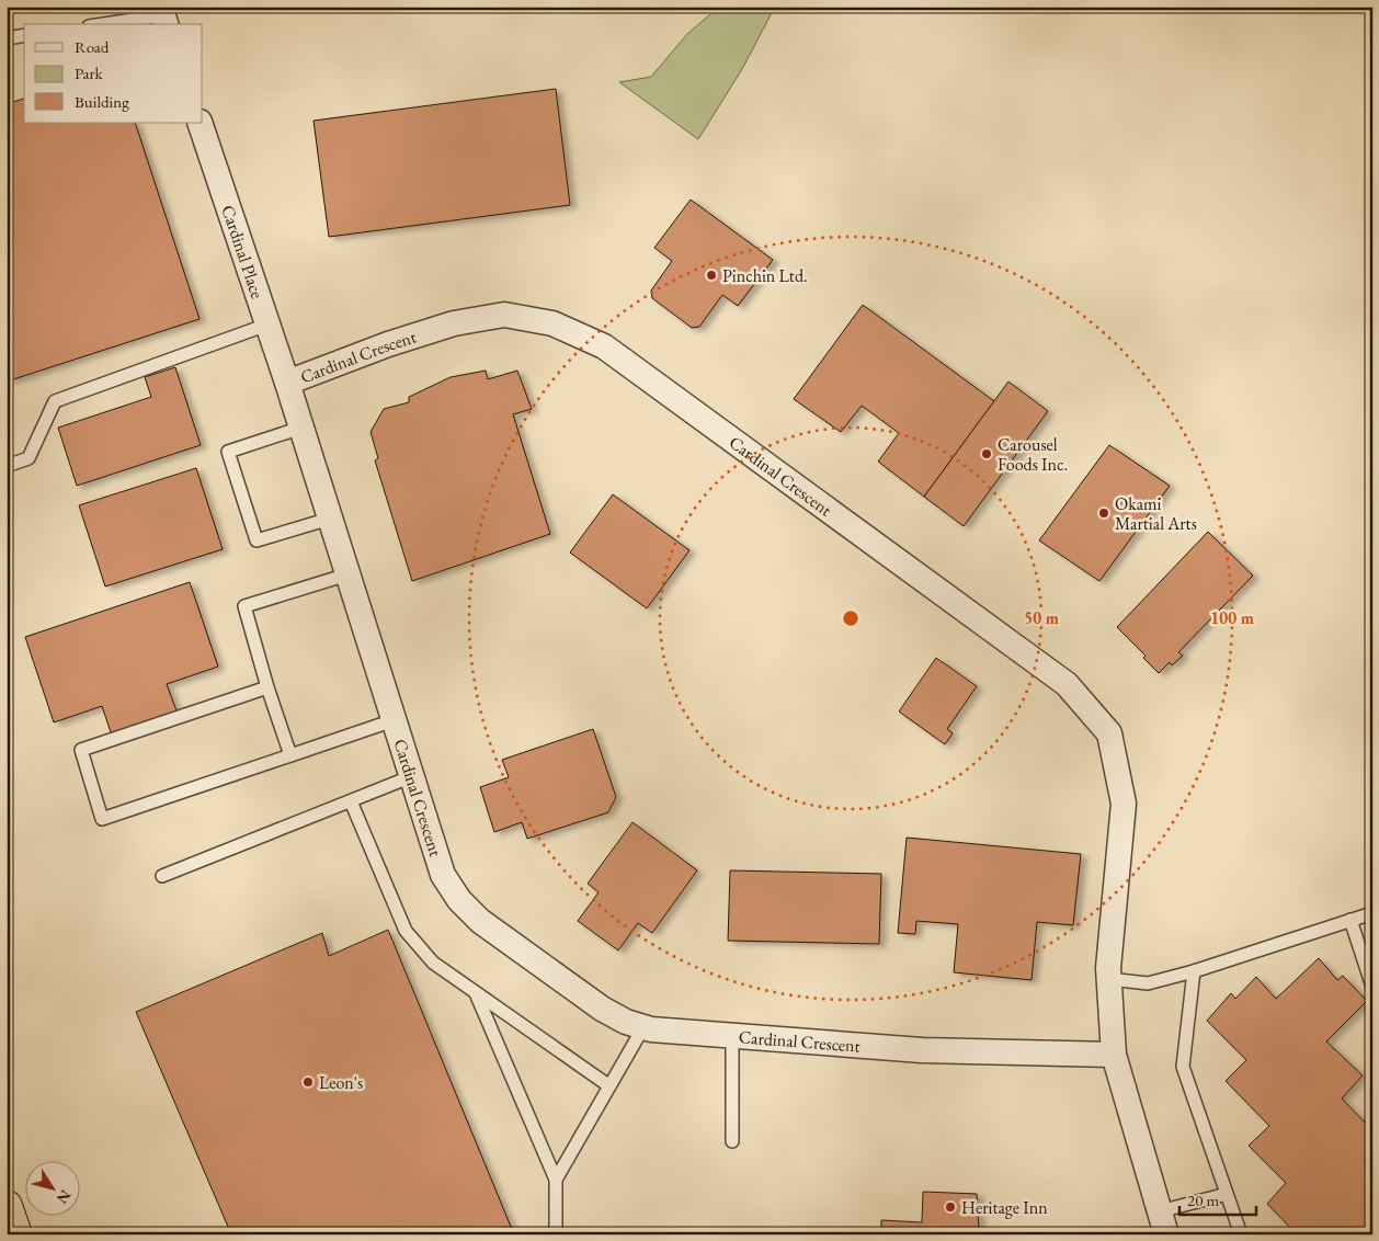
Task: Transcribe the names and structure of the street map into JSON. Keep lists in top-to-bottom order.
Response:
{
  "streets": {
    "street": ["Cardinal Place", "Cardinal Crescent"]
  },
  "crossings": [
    ["Cardinal Place", "Cardinal Crescent"]
  ],
  "places": [
    "Pinchin Ltd.",
    "Carousel Foods Inc.",
    "Okami Martial Arts",
    "Leon's",
    "Heritage Inn"
  ],
  "legend": ["Road", "Park", "Building"],
  "scale_bar": "20 m",
  "north": "bottom right",
  "rings": ["50 m", "100 m"]
}
